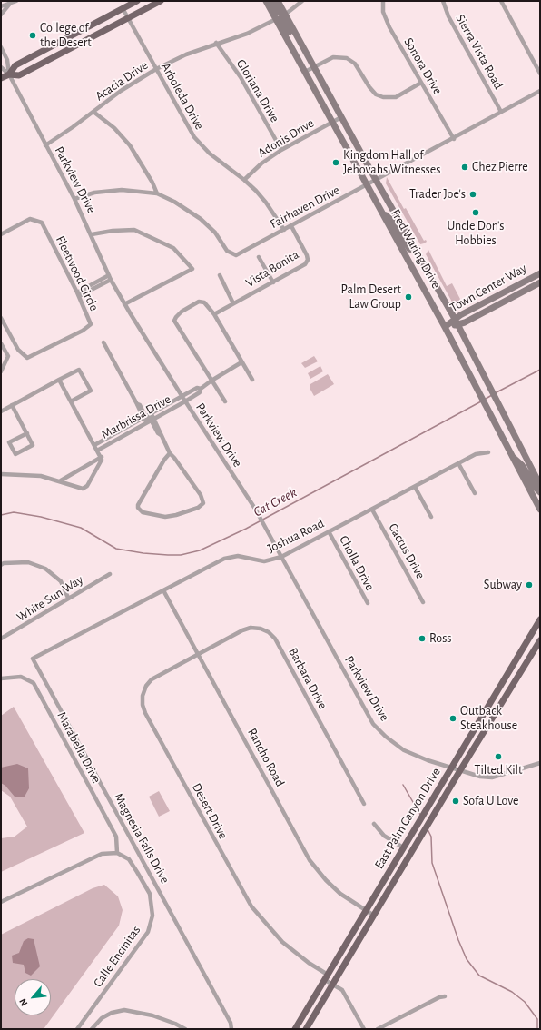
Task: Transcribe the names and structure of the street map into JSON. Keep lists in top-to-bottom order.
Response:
{
  "streets": {
    "main road": ["Fred Waring Drive", "Town Center Way", "East Palm Canyon Drive"],
    "street": [
      "Sierra Vista Road",
      "Sonora Drive",
      "Acacia Drive",
      "Gloriana Drive",
      "Arboleda Drive",
      "Adonis Drive",
      "Parkview Drive",
      "Fairhaven Drive",
      "Vista Bonita",
      "Fleetwood Circle",
      "Marbrissa Drive",
      "Joshua Road",
      "Cactus Drive",
      "Cholla Drive",
      "White Sun Way",
      "Barbara Drive",
      "Marabella Drive",
      "Rancho Road",
      "Desert Drive",
      "Magnesia Falls Drive",
      "Calle Encinitas"
    ]
  },
  "crossings": [
    ["Sierra Vista Road", "Fairhaven Drive"],
    ["Sonora Drive", "Fairhaven Drive"],
    ["Acacia Drive", "Gloriana Drive"],
    ["Acacia Drive", "Arboleda Drive"],
    ["Acacia Drive", "Parkview Drive"],
    ["Acacia Drive", "Fred Waring Drive"],
    ["Gloriana Drive", "Adonis Drive"],
    ["Arboleda Drive", "Adonis Drive"],
    ["Arboleda Drive", "Fairhaven Drive"],
    ["Adonis Drive", "Fred Waring Drive"],
    ["Parkview Drive", "Marbrissa Drive"],
    ["Parkview Drive", "Joshua Road"],
    ["Parkview Drive", "East Palm Canyon Drive"],
    ["Fairhaven Drive", "Fred Waring Drive"],
    ["Fairhaven Drive", "Vista Bonita"],
    ["Fred Waring Drive", "Town Center Way"],
    ["Joshua Road", "Cactus Drive"],
    ["Joshua Road", "Cholla Drive"],
    ["Joshua Road", "Rancho Road"],
    ["Joshua Road", "Magnesia Falls Drive"],
    ["Barbara Drive", "Rancho Road"],
    ["Barbara Drive", "Desert Drive"],
    ["Marabella Drive", "Calle Encinitas"],
    ["Rancho Road", "Desert Drive"],
    ["Rancho Road", "East Palm Canyon Drive"],
    ["Desert Drive", "East Palm Canyon Drive"]
  ],
  "water": ["Cat Creek"],
  "places": [
    "College of the Desert",
    "Kingdom Hall of Jehovahs Witnesses",
    "Chez Pierre",
    "Trader Joe's",
    "Uncle Don's Hobbies",
    "Palm Desert Law Group",
    "Subway",
    "Ross",
    "Outback Steakhouse",
    "Tilted Kilt",
    "Sofa U Love"
  ],
  "north": "bottom left"
}
